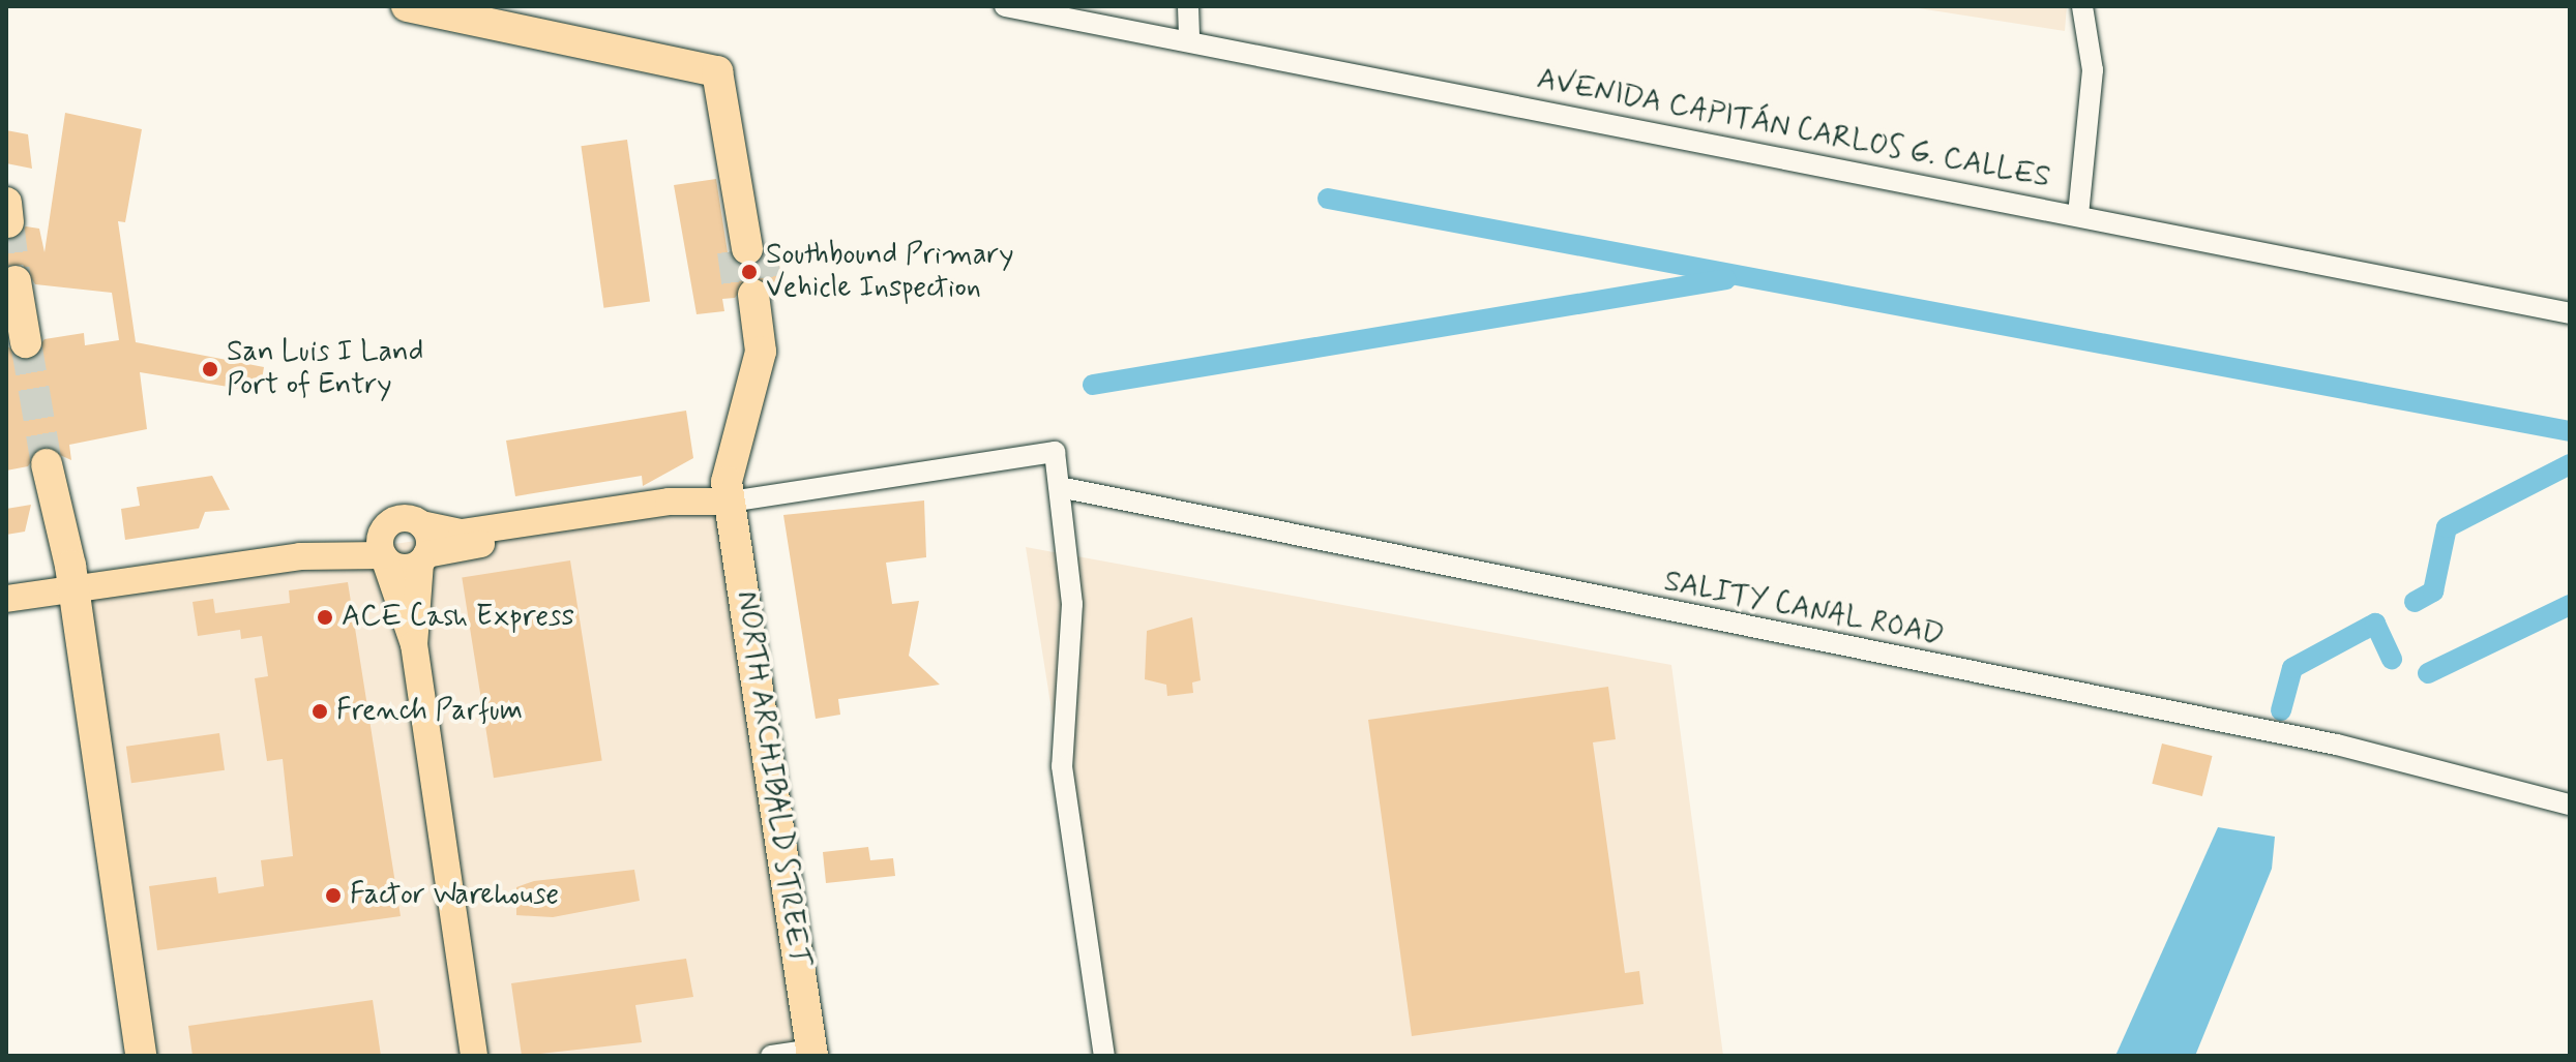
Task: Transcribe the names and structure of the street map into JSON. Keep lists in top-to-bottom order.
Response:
{
  "streets": {
    "highway": ["NORTH ARCHIBALD STREET"],
    "street": ["AVENIDA CAPITÁN CARLOS G. CALLES", "SALITY CANAL ROAD"]
  },
  "places": [
    "Southbound Primary Vehicle Inspection",
    "San Luis I Land Port of Entry",
    "ACE Cash Express",
    "French Parfum",
    "Factor Warehouse"
  ]
}
